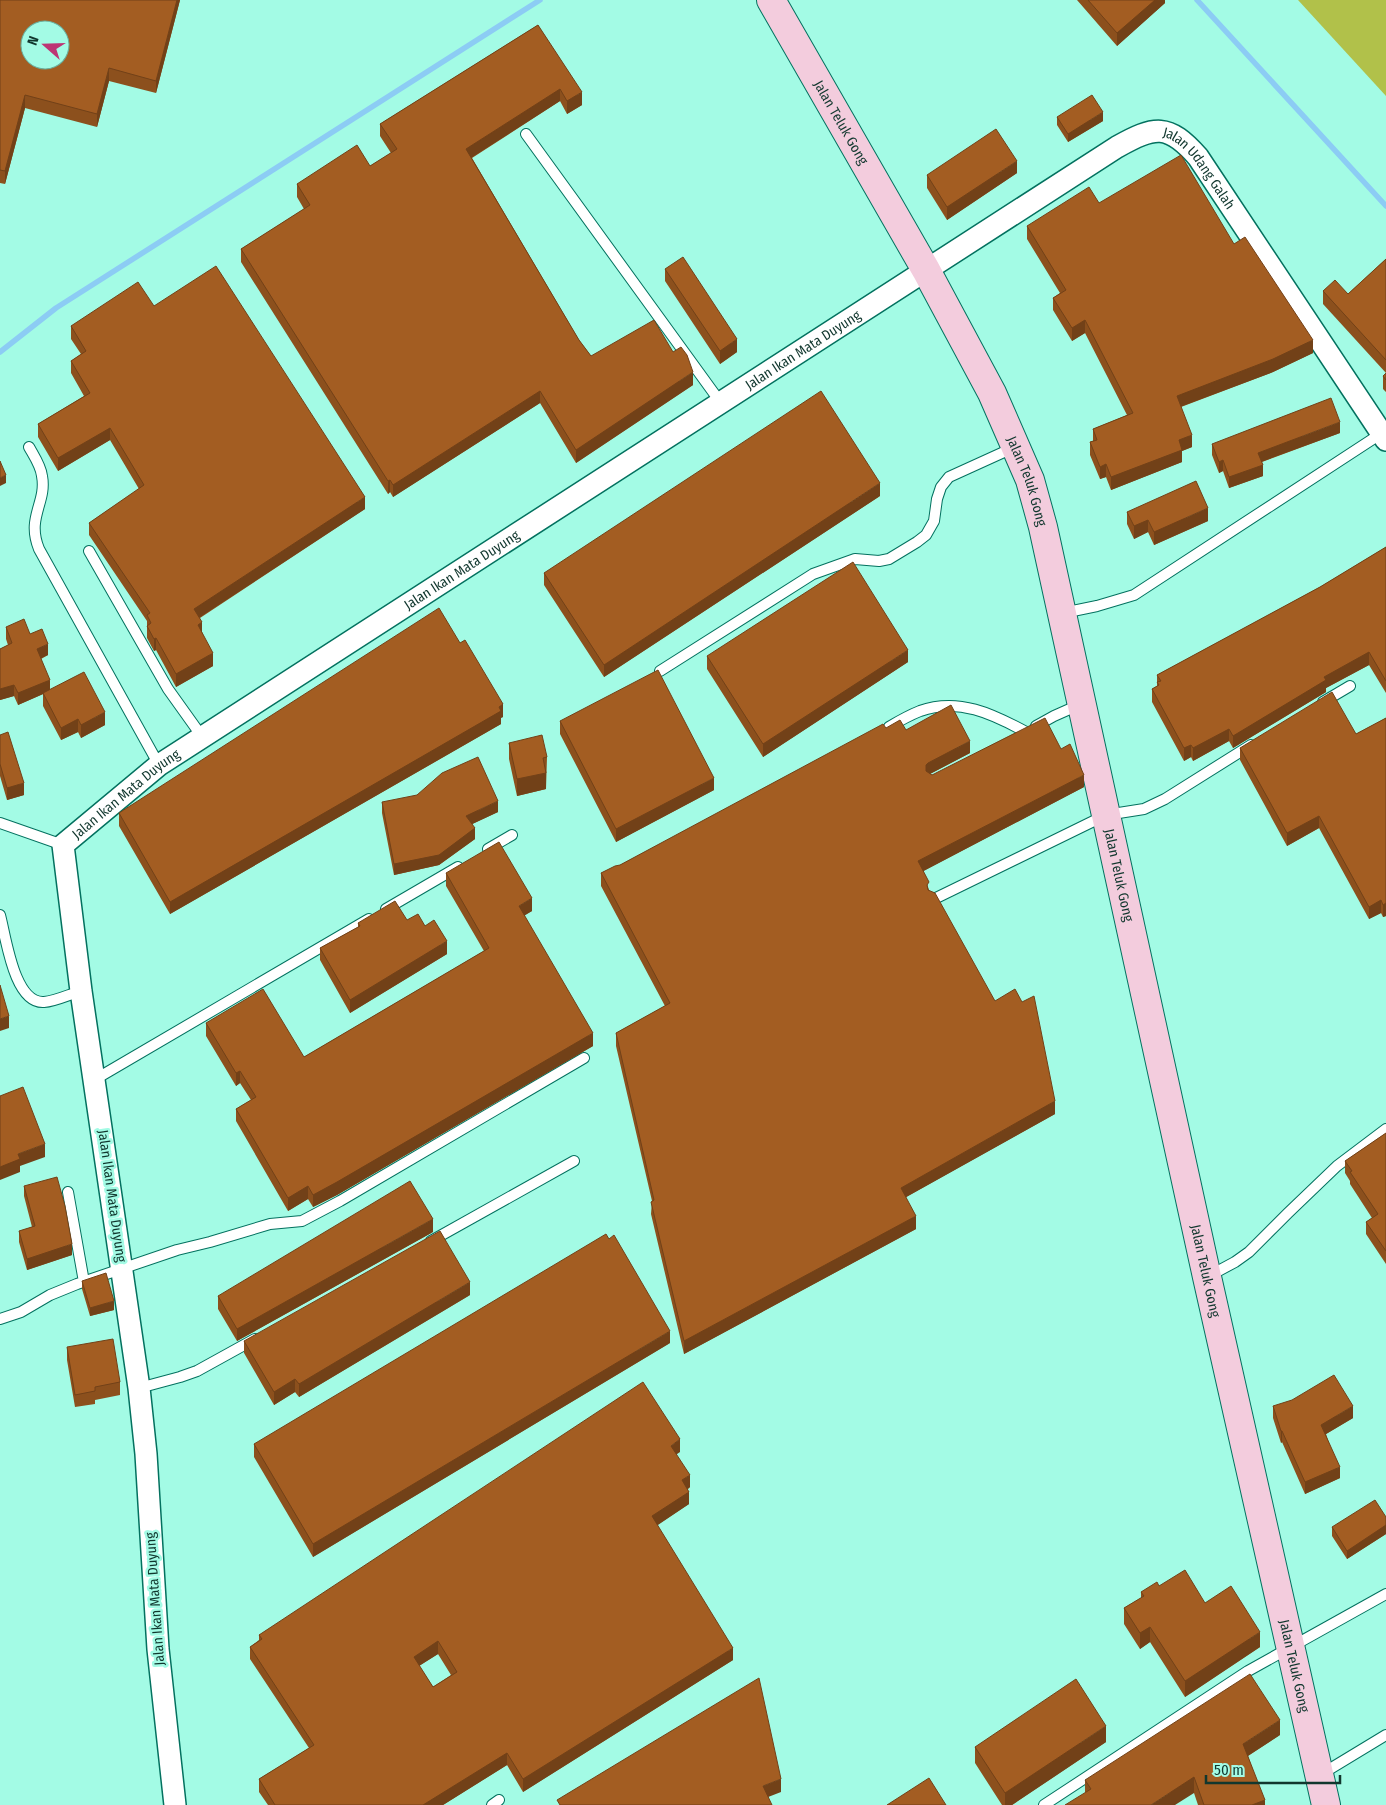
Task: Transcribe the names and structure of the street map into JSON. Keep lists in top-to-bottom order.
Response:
{
  "streets": {
    "street": ["Jalan Teluk Gong", "Jalan Udang Galah", "Jalan Ikan Mata Duyung"]
  },
  "crossings": [
    ["Jalan Teluk Gong", "Jalan Udang Galah"],
    ["Jalan Teluk Gong", "Jalan Ikan Mata Duyung"],
    ["Jalan Udang Galah", "Jalan Ikan Mata Duyung"]
  ],
  "scale_bar": "50 m",
  "north": "left"
}
